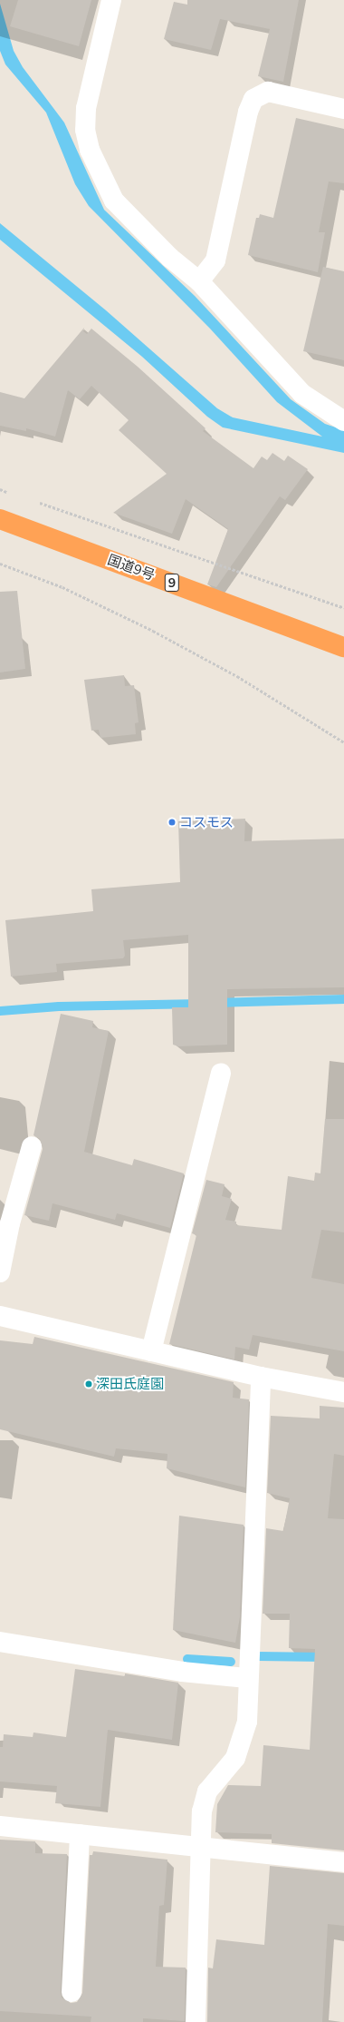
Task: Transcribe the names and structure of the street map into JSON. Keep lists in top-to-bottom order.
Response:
{
  "streets": {
    "highway": ["国道9号", "9"]
  },
  "places": ["コスモス", "深田氏庭園"]
}
